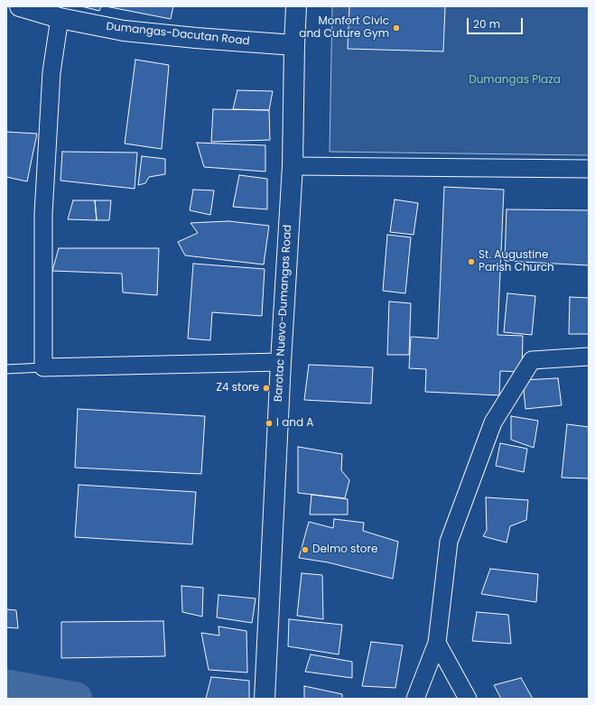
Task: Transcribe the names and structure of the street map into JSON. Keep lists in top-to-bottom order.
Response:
{
  "streets": {
    "street": ["Dumangas-Dacutan Road", "Barotac Nuevo-Dumangas Road"]
  },
  "crossings": [
    ["Dumangas-Dacutan Road", "Barotac Nuevo-Dumangas Road"]
  ],
  "parks": ["Dumangas Plaza"],
  "places": [
    "Monfort Civic and Cuture Gym",
    "St. Augustine Parish Church",
    "Z4 store",
    "I and A",
    "Delmo store"
  ],
  "scale_bar": "20 m"
}
